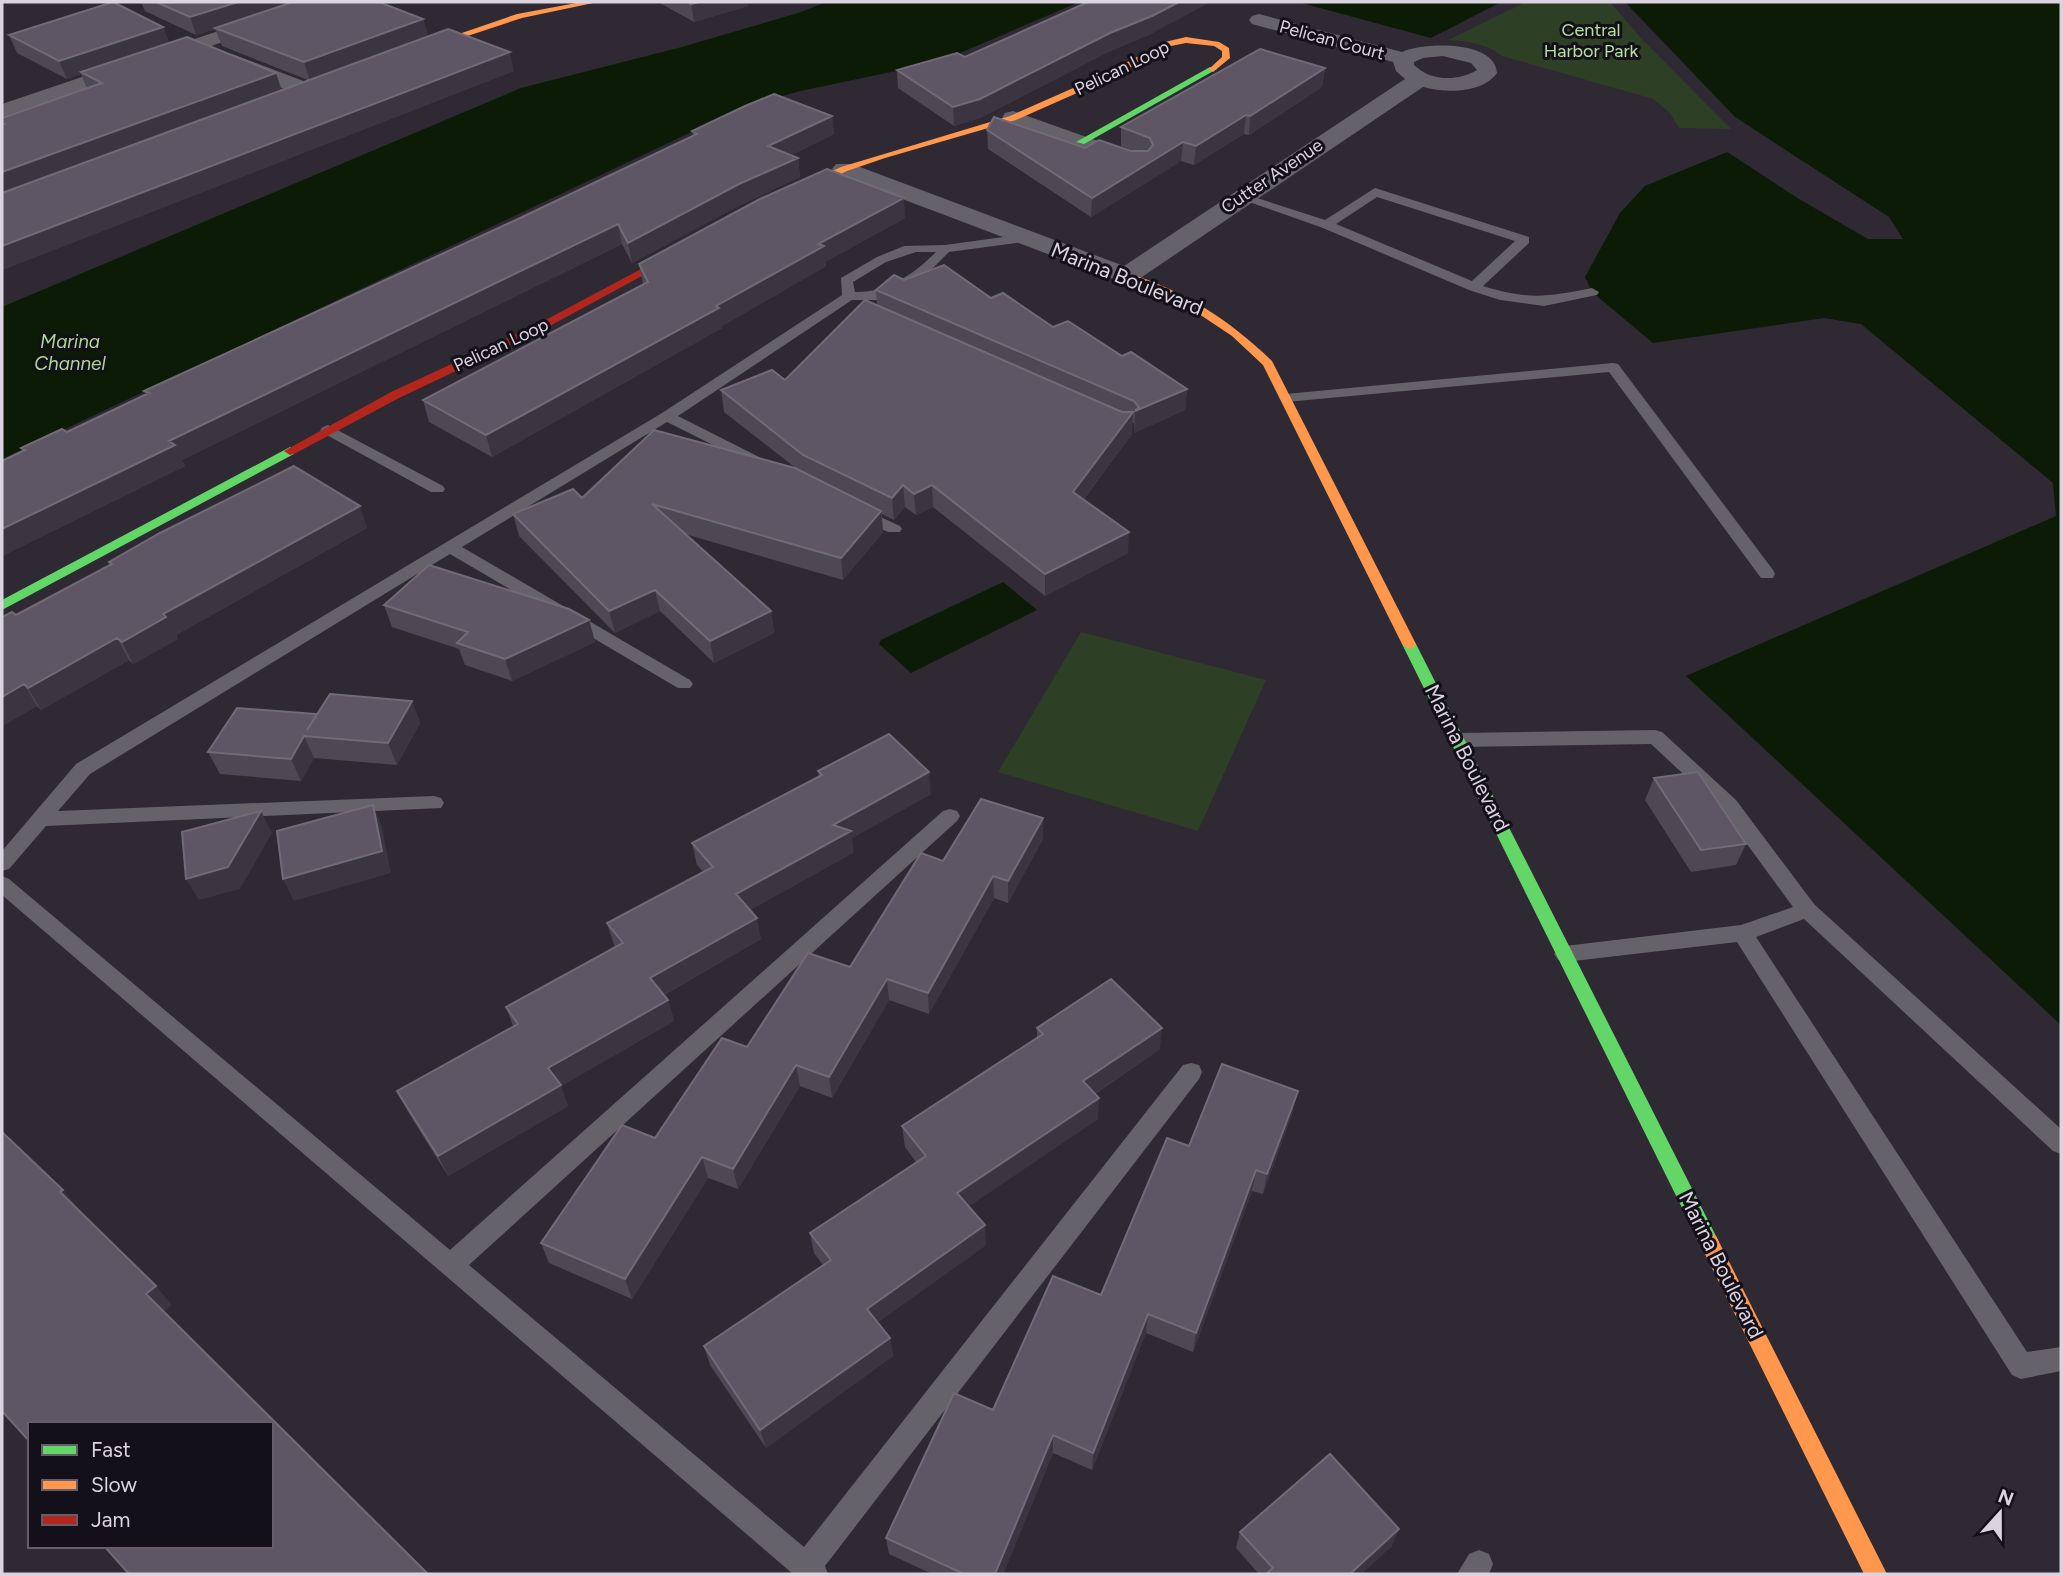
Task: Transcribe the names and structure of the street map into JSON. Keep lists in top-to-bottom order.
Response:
{
  "streets": {
    "street": [
      "Pelican Court",
      "Pelican Loop",
      "Cutter Avenue",
      "Marina Boulevard"
    ]
  },
  "crossings": [
    ["Pelican Loop", "Marina Boulevard"],
    ["Cutter Avenue", "Marina Boulevard"]
  ],
  "water": ["Marina Channel"],
  "parks": ["Central Harbor Park"],
  "legend": ["Fast", "Slow", "Jam"],
  "north": "top"
}
